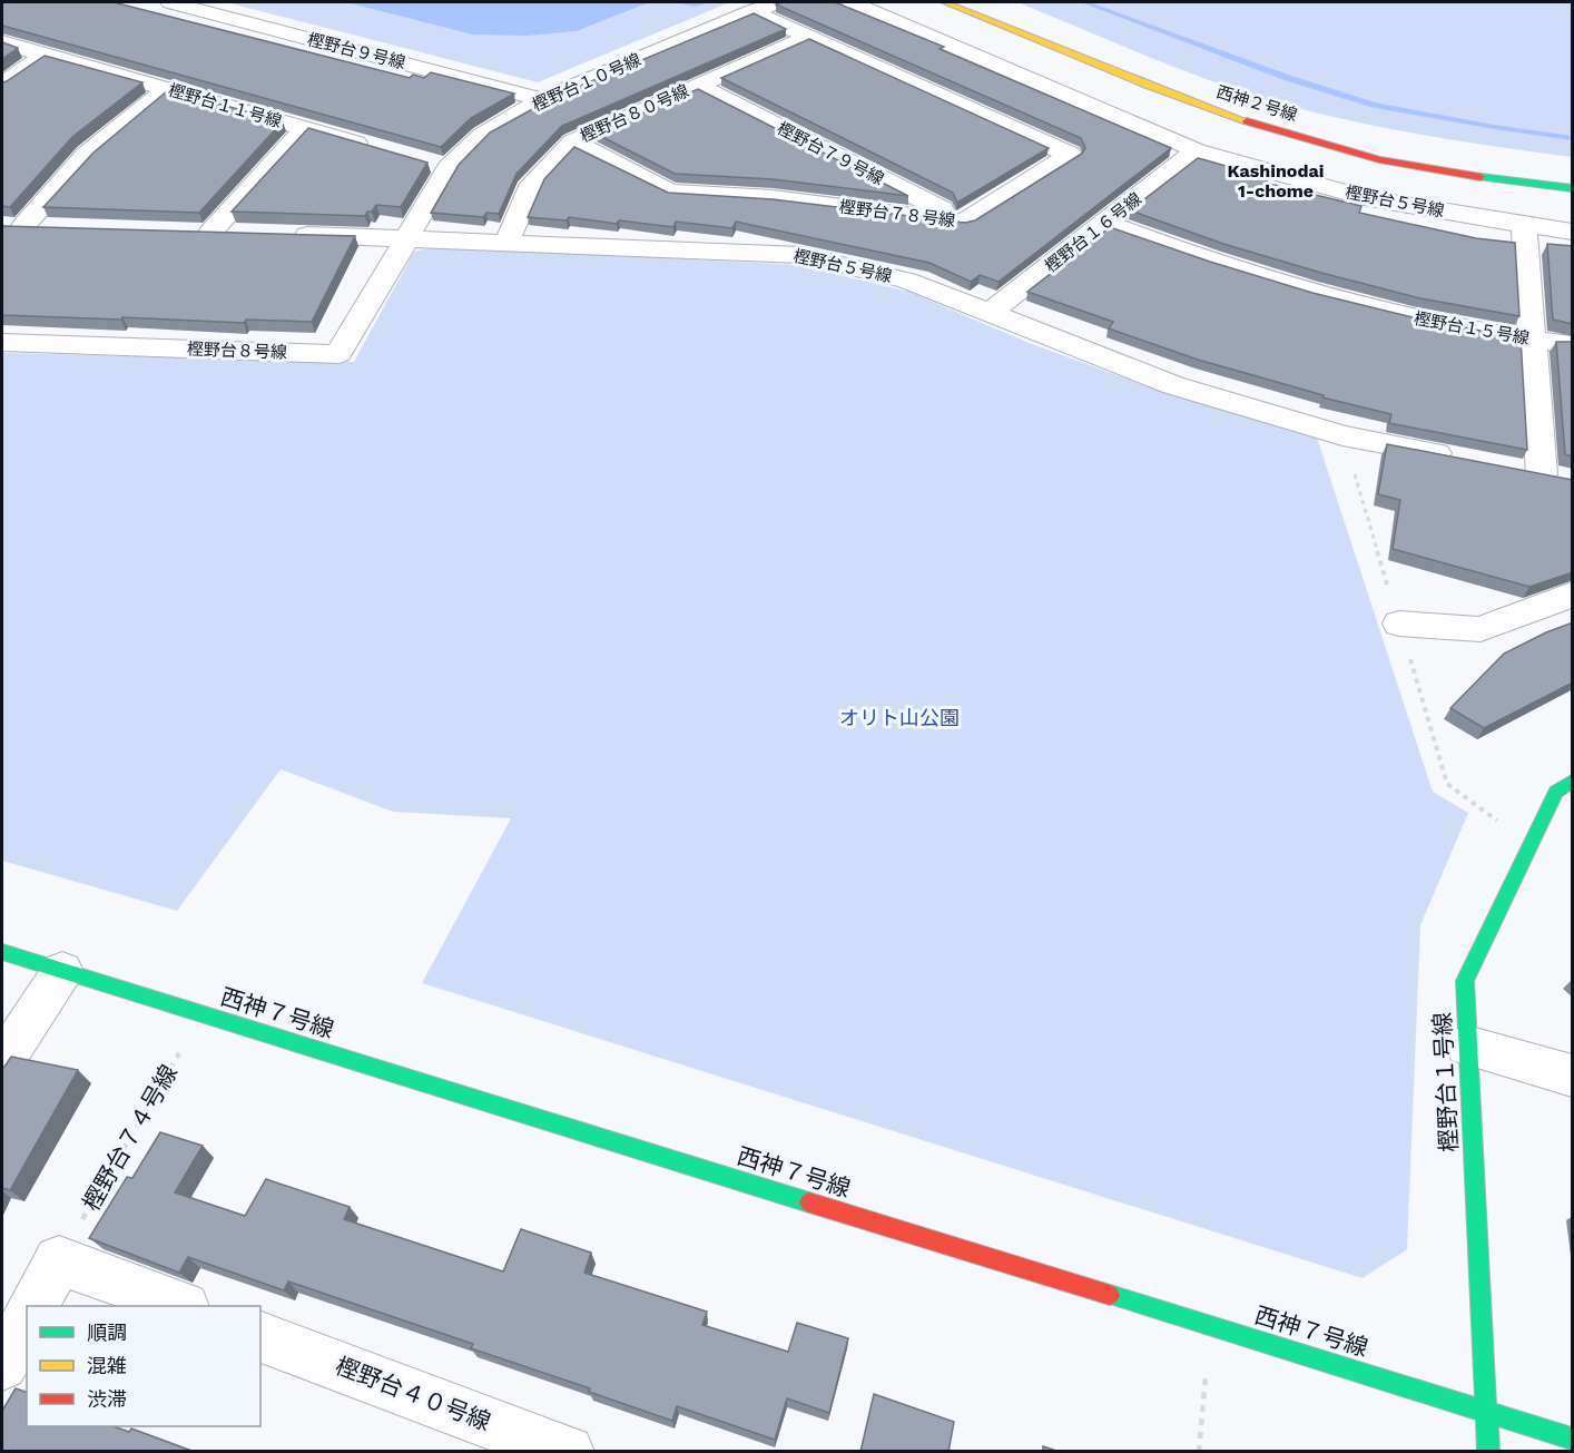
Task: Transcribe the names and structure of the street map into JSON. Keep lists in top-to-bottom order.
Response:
{
  "streets": {
    "street": [
      "樫野台９号線",
      "樫野台１０号線",
      "西神２号線",
      "樫野台１１号線",
      "樫野台８０号線",
      "樫野台７９号線",
      "樫野台５号線",
      "樫野台７８号線",
      "樫野台１６号線",
      "樫野台１５号線",
      "樫野台８号線",
      "西神７号線",
      "樫野台１号線",
      "樫野台４０号線"
    ],
    "path": ["樫野台７４号線"]
  },
  "crossings": [
    ["樫野台９号線", "樫野台１０号線"],
    ["樫野台１０号線", "樫野台５号線"],
    ["樫野台１０号線", "樫野台７８号線"],
    ["樫野台１０号線", "樫野台８号線"],
    ["樫野台１１号線", "樫野台５号線"],
    ["樫野台８０号線", "樫野台７９号線"],
    ["樫野台８０号線", "樫野台５号線"],
    ["樫野台８０号線", "樫野台７８号線"],
    ["樫野台７９号線", "樫野台７８号線"],
    ["樫野台５号線", "樫野台１６号線"],
    ["樫野台５号線", "樫野台８号線"],
    ["樫野台１６号線", "樫野台１５号線"],
    ["西神７号線", "樫野台１号線"],
    ["西神７号線", "樫野台７４号線"]
  ],
  "districts": ["Kashinodai 1-chome"],
  "parks": ["オリト山公園"],
  "legend": ["順調", "混雑", "渋滞"]
}
